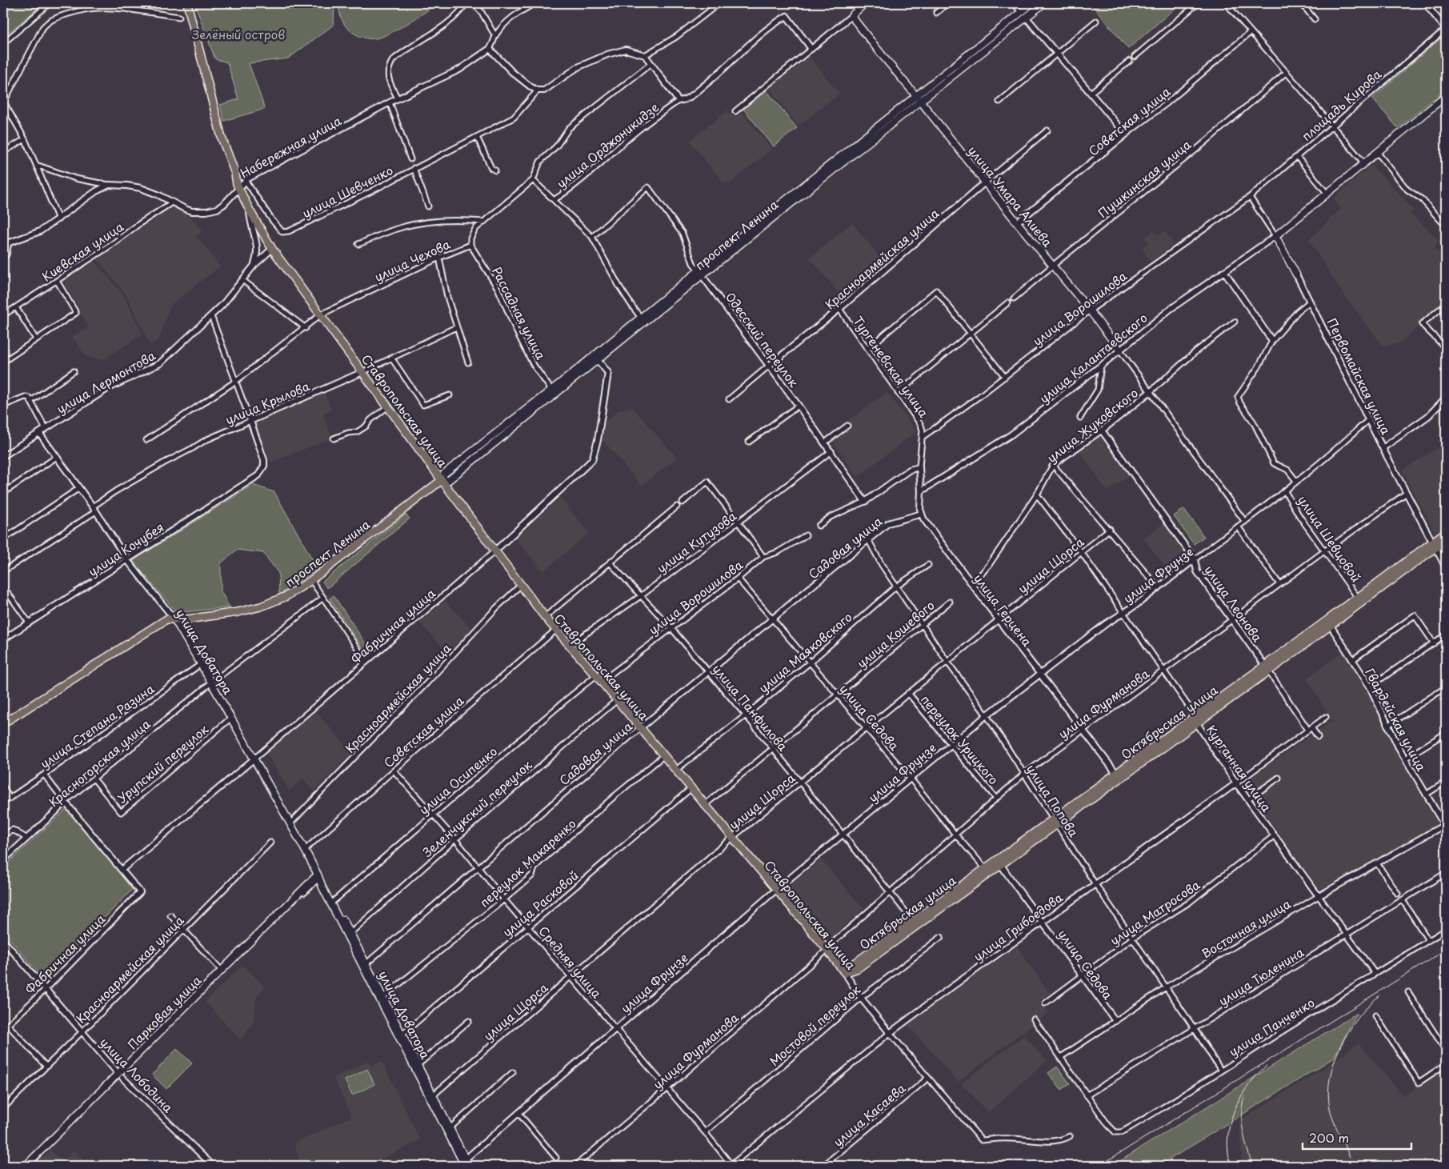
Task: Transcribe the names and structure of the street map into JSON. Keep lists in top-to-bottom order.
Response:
{
  "streets": {
    "main road": [
      "улица Умара Алиева",
      "проспект Ленина",
      "Первомайская улица",
      "Ставропольская улица",
      "улица Доватора",
      "Октябрьская улица",
      "Парковая улица"
    ],
    "street": [
      "площадь Кирова",
      "Советская улица",
      "улица Орджоникидзе",
      "Набережная улица",
      "Пушкинская улица",
      "улица Шевченко",
      "Киевская улица",
      "Красноармейская улица",
      "улица Чехова",
      "улица Ворошилова",
      "Рассадная улица",
      "Одесский переулок",
      "улица Калантаевского",
      "Тургеневская улица",
      "улица Лермонтова",
      "улица Крылова",
      "улица Жуковского",
      "улица Шевцовой",
      "улица Кутузова",
      "Садовая улица",
      "улица Кочубея",
      "улица Щорса",
      "улица Фрунзе",
      "улица Леонова",
      "улица Герцена",
      "Фабричная улица",
      "улица Кошевого",
      "улица Маяковского",
      "улица Фурманова",
      "улица Панфилова",
      "улица Седова",
      "Гвардейская улица",
      "улица Степана Разина",
      "переулок Урицкого",
      "Красногорская улица",
      "Урупский переулок",
      "Курганная улица",
      "улица Осипенко",
      "улица Попова",
      "Зеленчукский переулок",
      "переулок Макаренко",
      "улица Расковой",
      "улица Матросова",
      "улица Грибоедова",
      "Восточная улица",
      "Средняя улица",
      "улица Тюленина",
      "Мостовой переулок",
      "улица Панченко",
      "улица Лободина",
      "улица Касаева"
    ]
  },
  "crossings": [
    ["площадь Кирова", "улица Ворошилова"],
    ["площадь Кирова", "Первомайская улица"],
    ["Советская улица", "улица Умара Алиева"],
    ["Советская улица", "Ставропольская улица"],
    ["Советская улица", "улица Доватора"],
    ["Советская улица", "Средняя улица"],
    ["Набережная улица", "улица Шевченко"],
    ["Набережная улица", "Киевская улица"],
    ["Набережная улица", "Ставропольская улица"],
    ["Пушкинская улица", "улица Умара Алиева"],
    ["улица Умара Алиева", "проспект Ленина"],
    ["улица Умара Алиева", "Красноармейская улица"],
    ["улица Умара Алиева", "улица Ворошилова"],
    ["улица Умара Алиева", "улица Калантаевского"],
    ["улица Умара Алиева", "улица Жуковского"],
    ["улица Умара Алиева", "улица Фрунзе"],
    ["проспект Ленина", "Рассадная улица"],
    ["проспект Ленина", "Одесский переулок"],
    ["проспект Ленина", "Ставропольская улица"],
    ["проспект Ленина", "Фабричная улица"],
    ["проспект Ленина", "улица Доватора"],
    ["Красноармейская улица", "Одесский переулок"],
    ["Красноармейская улица", "Тургеневская улица"],
    ["Красноармейская улица", "Ставропольская улица"],
    ["Красноармейская улица", "улица Доватора"],
    ["Красноармейская улица", "улица Лободина"],
    ["улица Чехова", "Рассадная улица"],
    ["улица Чехова", "Ставропольская улица"],
    ["улица Ворошилова", "Тургеневская улица"],
    ["улица Ворошилова", "Первомайская улица"],
    ["улица Ворошилова", "Ставропольская улица"],
    ["улица Ворошилова", "улица Герцена"],
    ["улица Ворошилова", "улица Панфилова"],
    ["улица Ворошилова", "улица Седова"],
    ["улица Ворошилова", "улица Осипенко"],
    ["Одесский переулок", "улица Кутузова"],
    ["улица Калантаевского", "Первомайская улица"],
    ["улица Калантаевского", "улица Герцена"],
    ["Тургеневская улица", "улица Герцена"],
    ["Первомайская улица", "улица Шевцовой"],
    ["Первомайская улица", "улица Фрунзе"],
    ["Первомайская улица", "улица Фурманова"],
    ["Первомайская улица", "Октябрьская улица"],
    ["улица Лермонтова", "Ставропольская улица"],
    ["улица Лермонтова", "улица Доватора"],
    ["улица Крылова", "Ставропольская улица"],
    ["улица Крылова", "улица Кочубея"],
    ["улица Крылова", "улица Доватора"],
    ["Ставропольская улица", "улица Кутузова"],
    ["Ставропольская улица", "Садовая улица"],
    ["Ставропольская улица", "улица Щорса"],
    ["Ставропольская улица", "улица Фрунзе"],
    ["Ставропольская улица", "Фабричная улица"],
    ["Ставропольская улица", "улица Кошевого"],
    ["Ставропольская улица", "улица Маяковского"],
    ["Ставропольская улица", "улица Фурманова"],
    ["Ставропольская улица", "Октябрьская улица"],
    ["Ставропольская улица", "улица Осипенко"],
    ["Ставропольская улица", "Зеленчукский переулок"],
    ["Ставропольская улица", "переулок Макаренко"],
    ["Ставропольская улица", "улица Расковой"],
    ["Ставропольская улица", "улица Грибоедова"],
    ["Ставропольская улица", "Мостовой переулок"],
    ["Ставропольская улица", "улица Касаева"],
    ["улица Жуковского", "улица Леонова"],
    ["улица Жуковского", "улица Герцена"],
    ["улица Жуковского", "Курганная улица"],
    ["улица Шевцовой", "улица Фрунзе"],
    ["улица Шевцовой", "улица Фурманова"],
    ["улица Шевцовой", "Октябрьская улица"],
    ["улица Кутузова", "улица Панфилова"],
    ["Садовая улица", "улица Герцена"],
    ["Садовая улица", "улица Доватора"],
    ["Садовая улица", "улица Панфилова"],
    ["Садовая улица", "улица Седова"],
    ["Садовая улица", "улица Попова"],
    ["Садовая улица", "Средняя улица"],
    ["улица Кочубея", "улица Доватора"],
    ["улица Щорса", "улица Герцена"],
    ["улица Щорса", "улица Доватора"],
    ["улица Щорса", "улица Панфилова"],
    ["улица Щорса", "улица Седова"],
    ["улица Щорса", "переулок Урицкого"],
    ["улица Щорса", "Курганная улица"],
    ["улица Щорса", "улица Попова"],
    ["улица Щорса", "Средняя улица"],
    ["улица Фрунзе", "улица Леонова"],
    ["улица Фрунзе", "улица Герцена"],
    ["улица Фрунзе", "улица Доватора"],
    ["улица Фрунзе", "улица Панфилова"],
    ["улица Фрунзе", "улица Седова"],
    ["улица Фрунзе", "переулок Урицкого"],
    ["улица Фрунзе", "Курганная улица"],
    ["улица Фрунзе", "улица Попова"],
    ["улица Фрунзе", "Средняя улица"],
    ["улица Леонова", "улица Фурманова"],
    ["улица Леонова", "Октябрьская улица"],
    ["улица Леонова", "улица Грибоедова"],
    ["улица Герцена", "улица Фурманова"],
    ["улица Герцена", "Октябрьская улица"],
    ["Фабричная улица", "улица Доватора"],
    ["Фабричная улица", "улица Лободина"],
    ["улица Кошевого", "улица Панфилова"],
    ["улица Кошевого", "улица Седова"],
    ["улица Кошевого", "улица Попова"],
    ["улица Доватора", "улица Степана Разина"],
    ["улица Доватора", "Красногорская улица"],
    ["улица Доватора", "Урупский переулок"],
    ["улица Доватора", "улица Осипенко"],
    ["улица Доватора", "Зеленчукский переулок"],
    ["улица Доватора", "переулок Макаренко"],
    ["улица Доватора", "улица Расковой"],
    ["улица Доватора", "Парковая улица"],
    ["улица Маяковского", "улица Панфилова"],
    ["улица Маяковского", "улица Седова"],
    ["улица Маяковского", "улица Попова"],
    ["улица Фурманова", "улица Панфилова"],
    ["улица Фурманова", "улица Седова"],
    ["улица Фурманова", "переулок Урицкого"],
    ["улица Фурманова", "Курганная улица"],
    ["улица Фурманова", "улица Попова"],
    ["улица Фурманова", "Средняя улица"],
    ["улица Панфилова", "Октябрьская улица"],
    ["улица Седова", "Октябрьская улица"],
    ["улица Седова", "улица Матросова"],
    ["улица Седова", "улица Грибоедова"],
    ["улица Седова", "Восточная улица"],
    ["Гвардейская улица", "Октябрьская улица"],
    ["Гвардейская улица", "Восточная улица"],
    ["Октябрьская улица", "Курганная улица"],
    ["Октябрьская улица", "улица Попова"],
    ["Красногорская улица", "Урупский переулок"],
    ["Курганная улица", "улица Матросова"],
    ["Курганная улица", "улица Грибоедова"],
    ["Курганная улица", "Восточная улица"],
    ["Курганная улица", "улица Тюленина"],
    ["Курганная улица", "улица Панченко"],
    ["улица Осипенко", "Средняя улица"],
    ["улица Попова", "улица Матросова"],
    ["улица Попова", "улица Грибоедова"],
    ["улица Попова", "Восточная улица"],
    ["улица Попова", "улица Тюленина"],
    ["улица Попова", "улица Панченко"],
    ["Зеленчукский переулок", "Средняя улица"],
    ["переулок Макаренко", "Средняя улица"],
    ["улица Расковой", "Средняя улица"],
    ["улица Грибоедова", "Средняя улица"],
    ["Средняя улица", "Мостовой переулок"],
    ["улица Тюленина", "улица Панченко"],
    ["Парковая улица", "улица Лободина"]
  ],
  "parks": ["Зелёный остров"],
  "scale_bar": "200 m"
}
